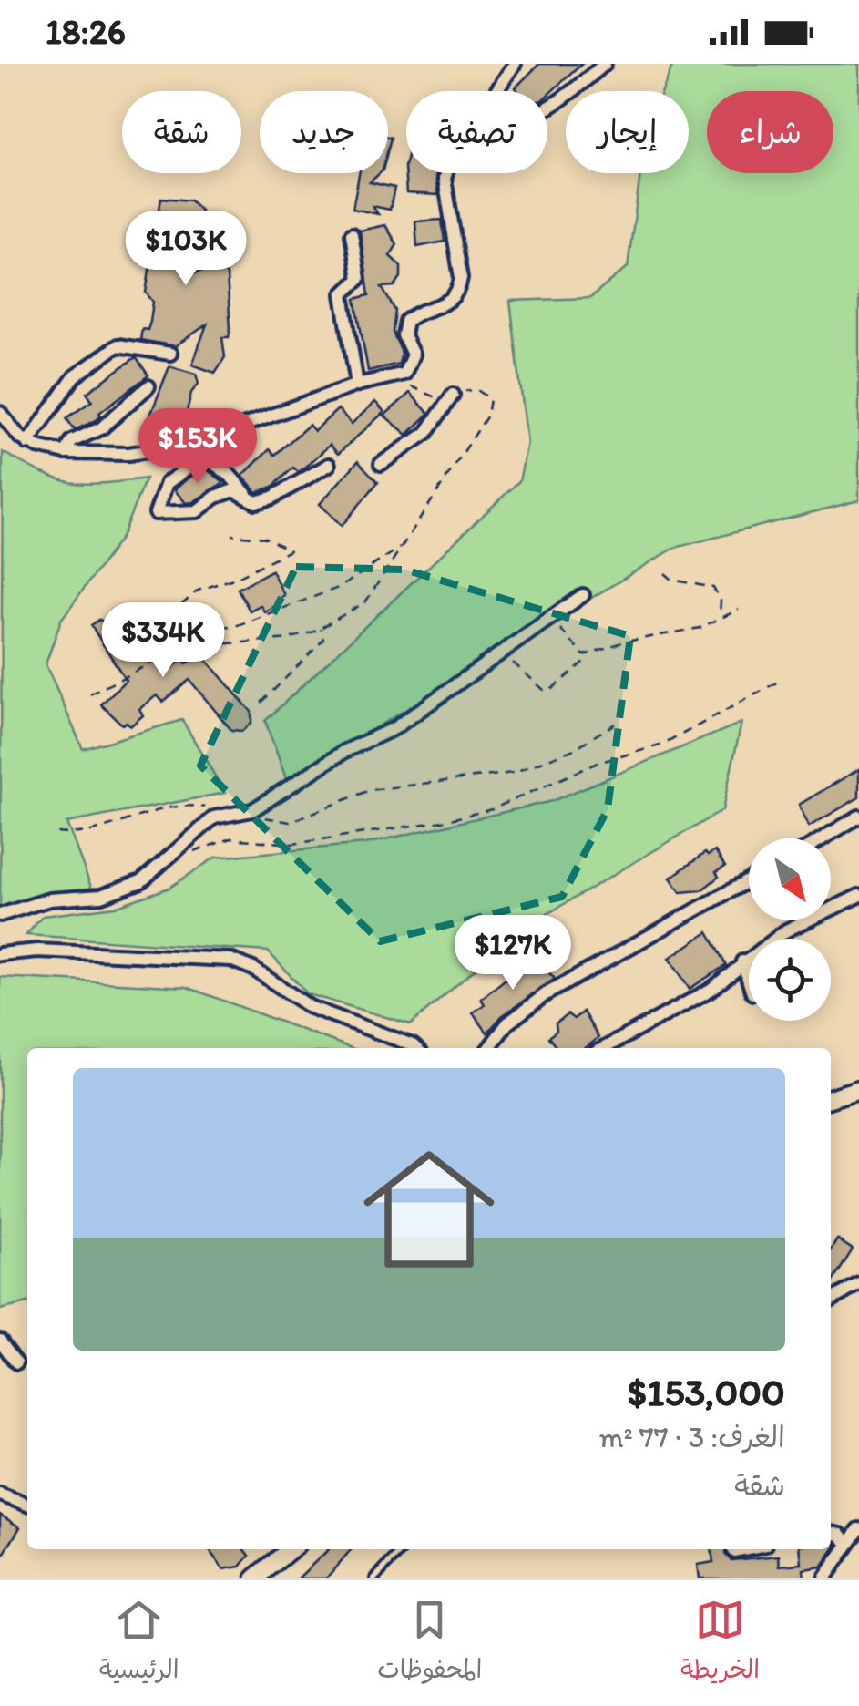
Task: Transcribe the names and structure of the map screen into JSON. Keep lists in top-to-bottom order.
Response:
{
  "north": "bottom right",
  "page": {
    "status": "18:26",
    "chip": [
      "شراء",
      "إيجار",
      "تصفية",
      "جديد",
      "شقة"
    ],
    "price": [
      "$103K",
      "$153K",
      "$334K",
      "$127K"
    ],
    "list": [
      {
        "name": "$153,000",
        "note": "الغرف: 3 · 77 m² · شقة"
      }
    ],
    "tabs": ["الخريطة", "المحفوظات", "الرئيسية"]
  }
}
